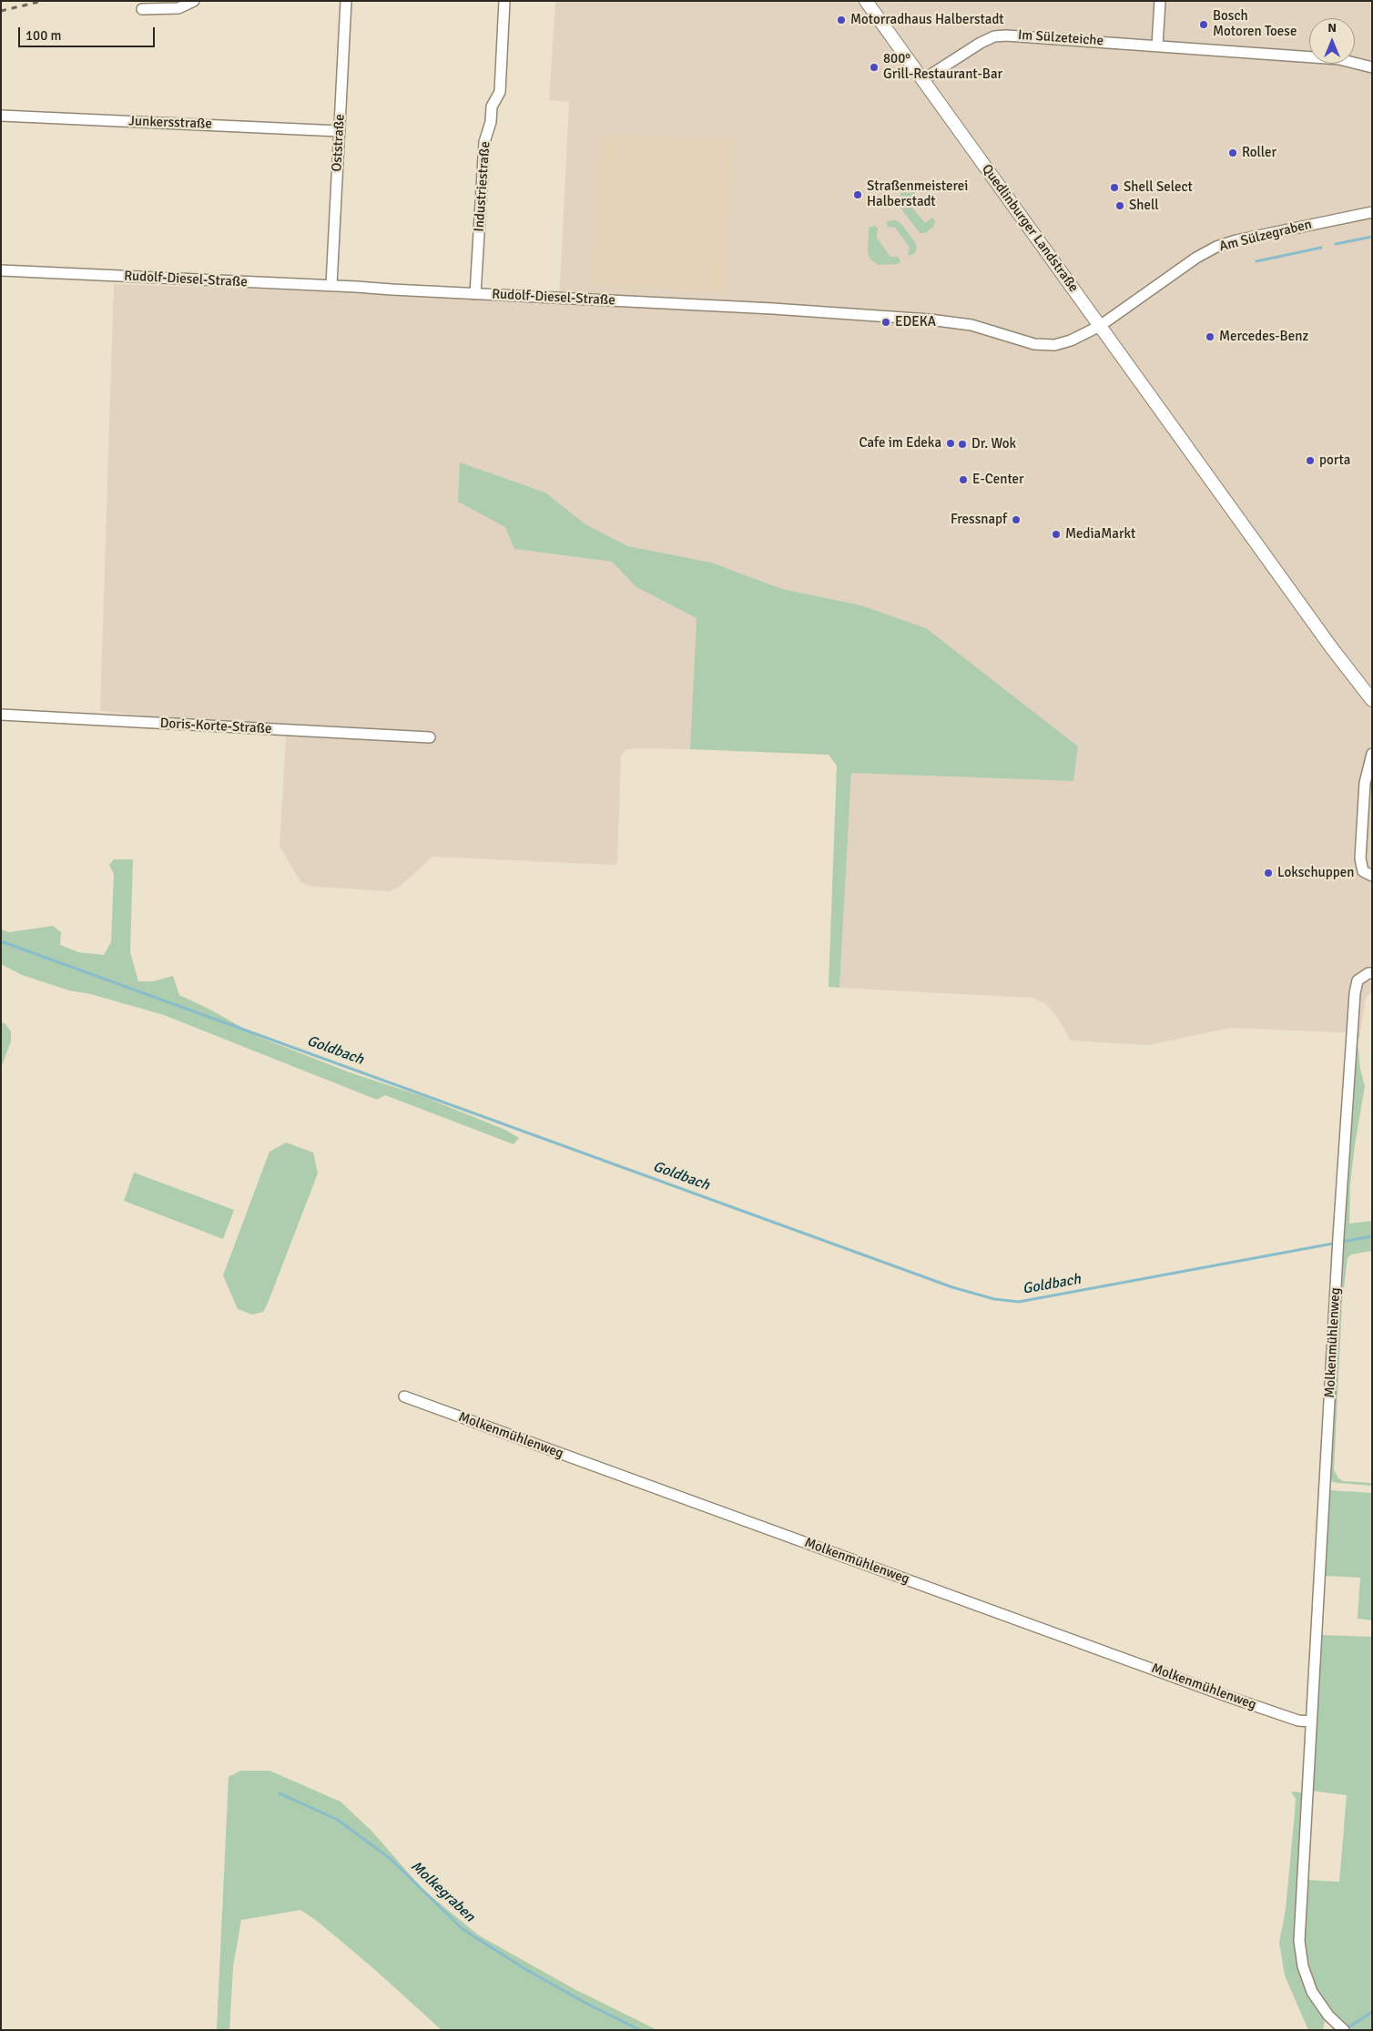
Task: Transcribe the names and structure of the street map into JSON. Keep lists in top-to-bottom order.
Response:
{
  "streets": {
    "main road": ["Quedlinburger Landstraße"],
    "street": [
      "Im Sülzeteiche",
      "Junkersstraße",
      "Oststraße",
      "Industriestraße",
      "Am Sülzegraben",
      "Rudolf-Diesel-Straße",
      "Doris-Korte-Straße",
      "Molkenmühlenweg"
    ]
  },
  "crossings": [
    ["Im Sülzeteiche", "Quedlinburger Landstraße"],
    ["Junkersstraße", "Oststraße"],
    ["Oststraße", "Rudolf-Diesel-Straße"],
    ["Industriestraße", "Rudolf-Diesel-Straße"],
    ["Quedlinburger Landstraße", "Am Sülzegraben"],
    ["Quedlinburger Landstraße", "Rudolf-Diesel-Straße"],
    ["Am Sülzegraben", "Rudolf-Diesel-Straße"]
  ],
  "water": ["Goldbach", "Molkegraben"],
  "places": [
    "Motorradhaus Halberstadt",
    "Bosch Motoren Toese",
    "800° Grill-Restaurant-Bar",
    "Roller",
    "Shell Select",
    "Straßenmeisterei Halberstadt",
    "Shell",
    "EDEKA",
    "Mercedes-Benz",
    "Cafe im Edeka",
    "Dr. Wok",
    "porta",
    "E-Center",
    "Fressnapf",
    "MediaMarkt",
    "Lokschuppen"
  ],
  "scale_bar": "100 m",
  "north": "top"
}
